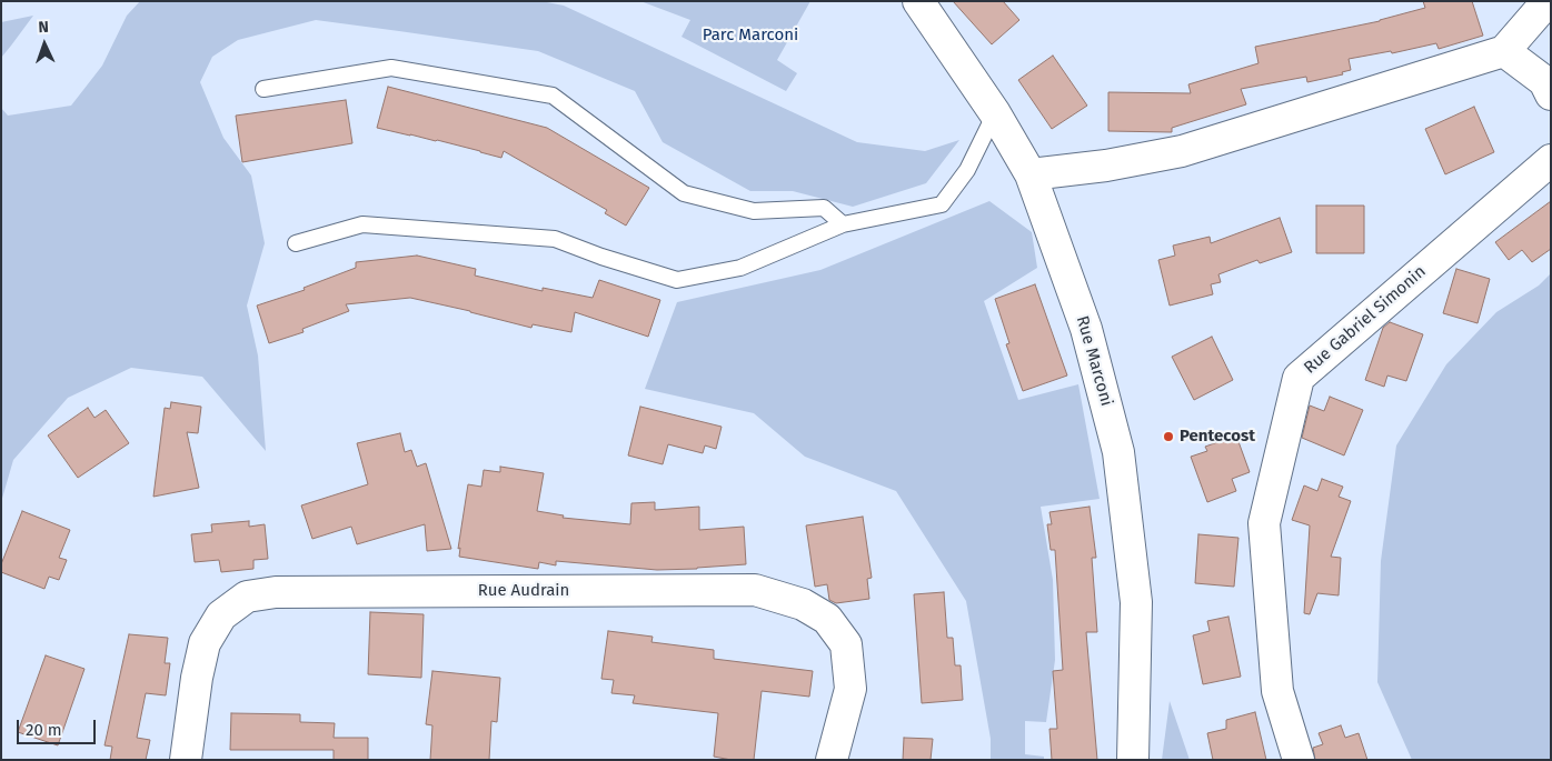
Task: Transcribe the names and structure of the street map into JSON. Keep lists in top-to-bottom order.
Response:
{
  "streets": {
    "street": ["Rue Gabriel Simonin", "Rue Marconi", "Rue Audrain"]
  },
  "parks": ["Parc Marconi"],
  "places": ["Pentecost"],
  "scale_bar": "20 m",
  "north": "top"
}
